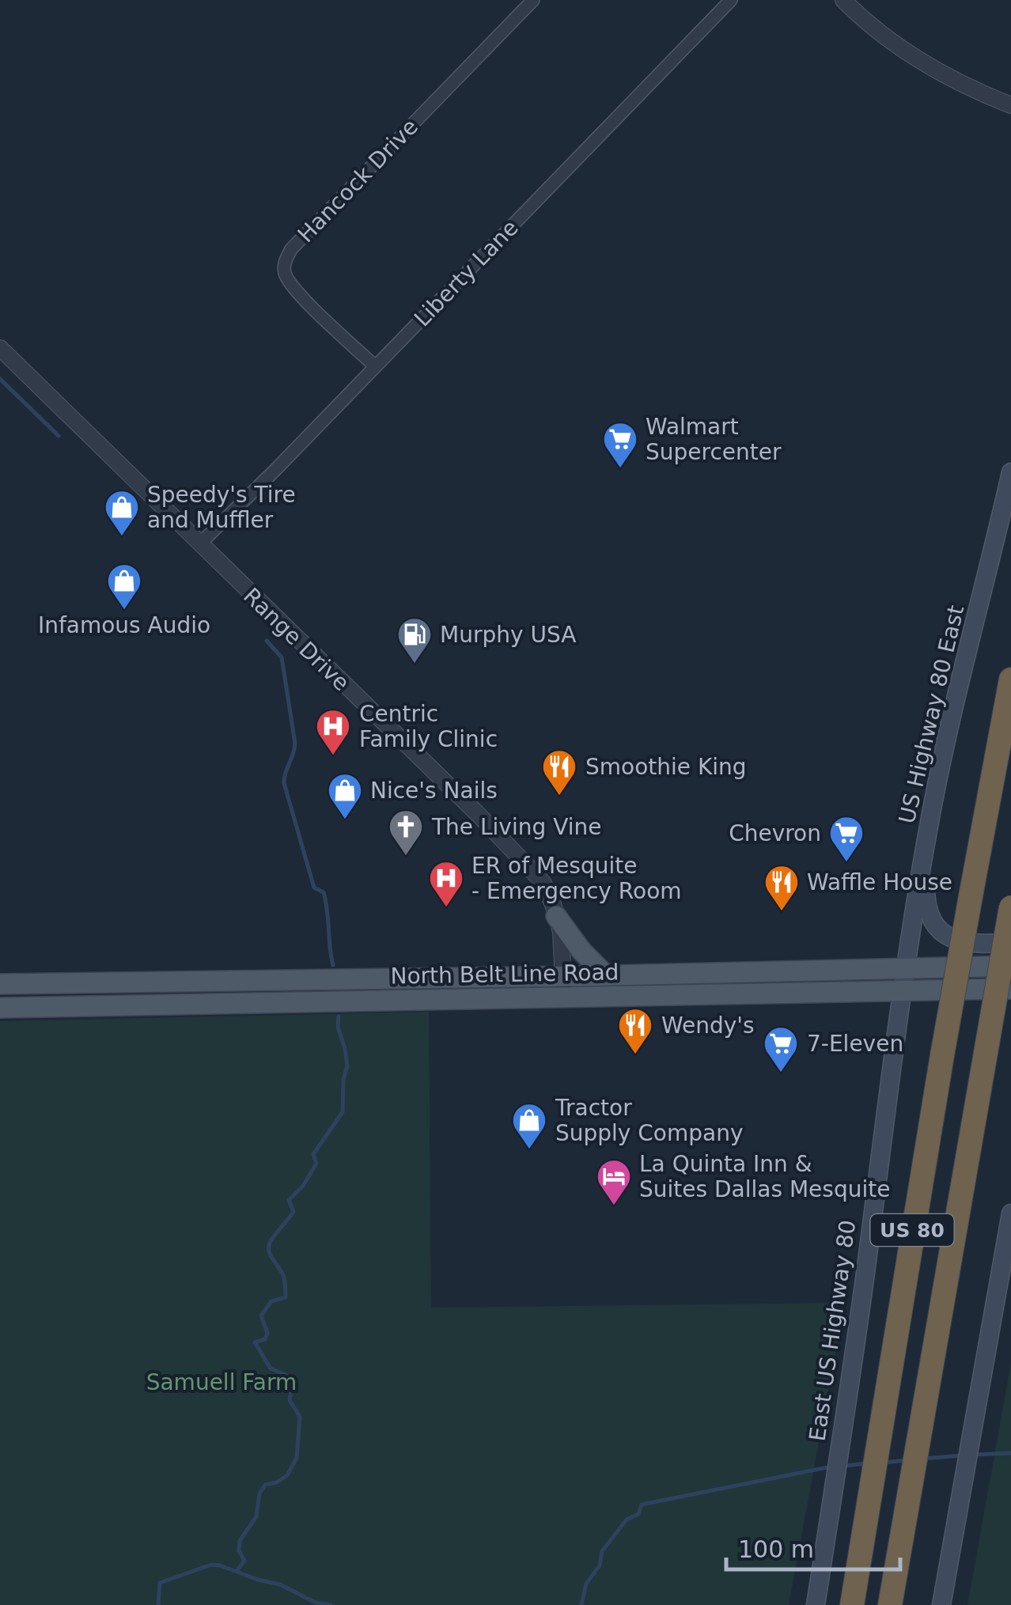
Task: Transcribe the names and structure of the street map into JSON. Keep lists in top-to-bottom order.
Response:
{
  "streets": {
    "highway": ["US 80"],
    "main road": ["US Highway 80 East", "North Belt Line Road", "East US Highway 80"],
    "street": ["Hancock Drive", "Liberty Lane", "Range Drive"]
  },
  "crossings": [
    ["Hancock Drive", "Liberty Lane"],
    ["Liberty Lane", "Range Drive"],
    ["Range Drive", "North Belt Line Road"],
    ["US Highway 80 East", "North Belt Line Road"],
    ["US Highway 80 East", "East US Highway 80"],
    ["North Belt Line Road", "East US Highway 80"]
  ],
  "parks": ["Samuell Farm"],
  "places": {
    "supermarket": ["Walmart Supercenter", "Chevron", "7-Eleven"],
    "shop": [
      "Speedy's Tire and Muffler",
      "Infamous Audio",
      "Nice's Nails",
      "Tractor Supply Company"
    ],
    "fuel station": ["Murphy USA"],
    "hospital": ["Centric Family Clinic", "ER of Mesquite - Emergency Room"],
    "restaurant": ["Smoothie King", "Waffle House", "Wendy's"],
    "church": ["The Living Vine"],
    "hotel": ["La Quinta Inn & Suites Dallas Mesquite"]
  },
  "scale_bar": "100 m"
}
